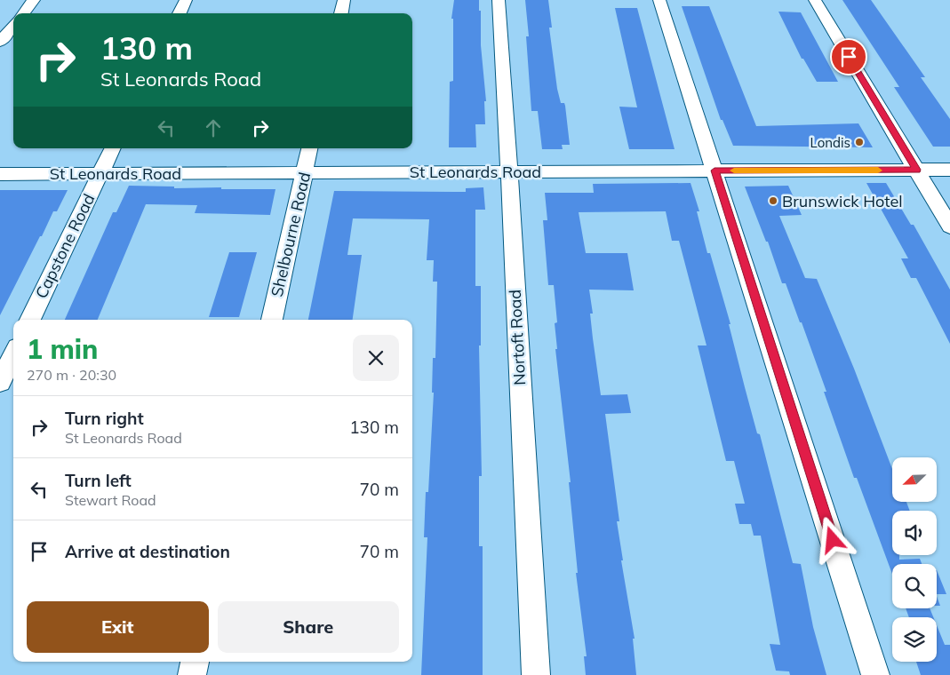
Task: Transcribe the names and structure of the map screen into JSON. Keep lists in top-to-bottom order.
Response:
{
  "streets": {
    "street": [
      "St Leonards Road",
      "Shelbourne Road",
      "Capstone Road",
      "Nortoft Road"
    ]
  },
  "crossings": [
    ["St Leonards Road", "Shelbourne Road"],
    ["St Leonards Road", "Capstone Road"],
    ["St Leonards Road", "Nortoft Road"]
  ],
  "places": ["Londis", "Brunswick Hotel"],
  "north": "bottom left",
  "page": {
    "turn": ["130 m", "St Leonards Road"],
    "heading": ["1 min", "270 m · 20:30"],
    "list": [
      {
        "name": "Turn right",
        "note": "St Leonards Road",
        "value": "130 m"
      },
      {
        "name": "Turn left",
        "note": "Stewart Road",
        "value": "70 m"
      },
      {
        "name": "Arrive at destination",
        "value": "70 m"
      }
    ],
    "buttons": ["Exit", "Share"]
  }
}
